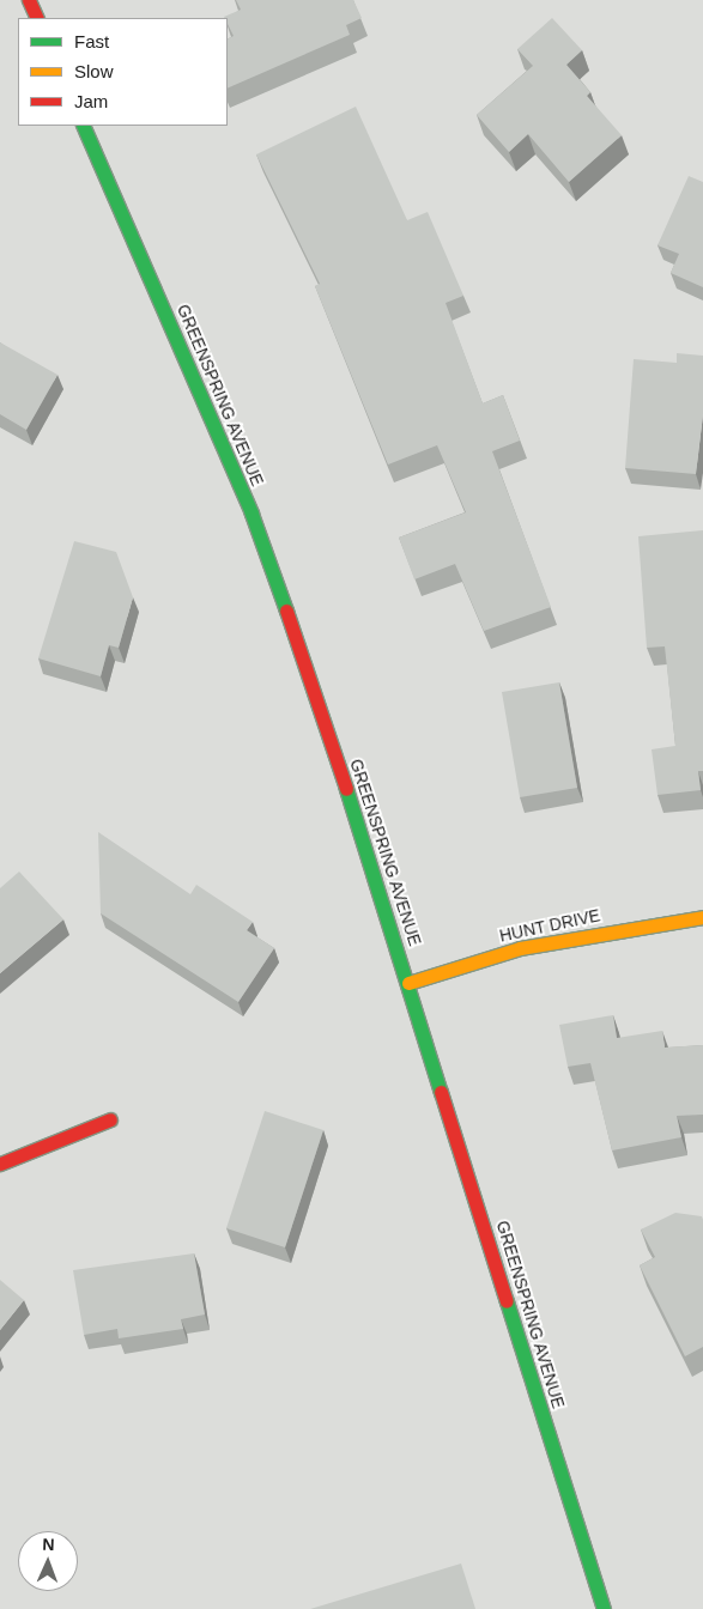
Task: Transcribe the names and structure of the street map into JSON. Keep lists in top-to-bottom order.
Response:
{
  "streets": {
    "main road": ["GREENSPRING AVENUE", "HUNT DRIVE"]
  },
  "crossings": [
    ["GREENSPRING AVENUE", "HUNT DRIVE"]
  ],
  "legend": ["Fast", "Slow", "Jam"],
  "north": "top"
}
